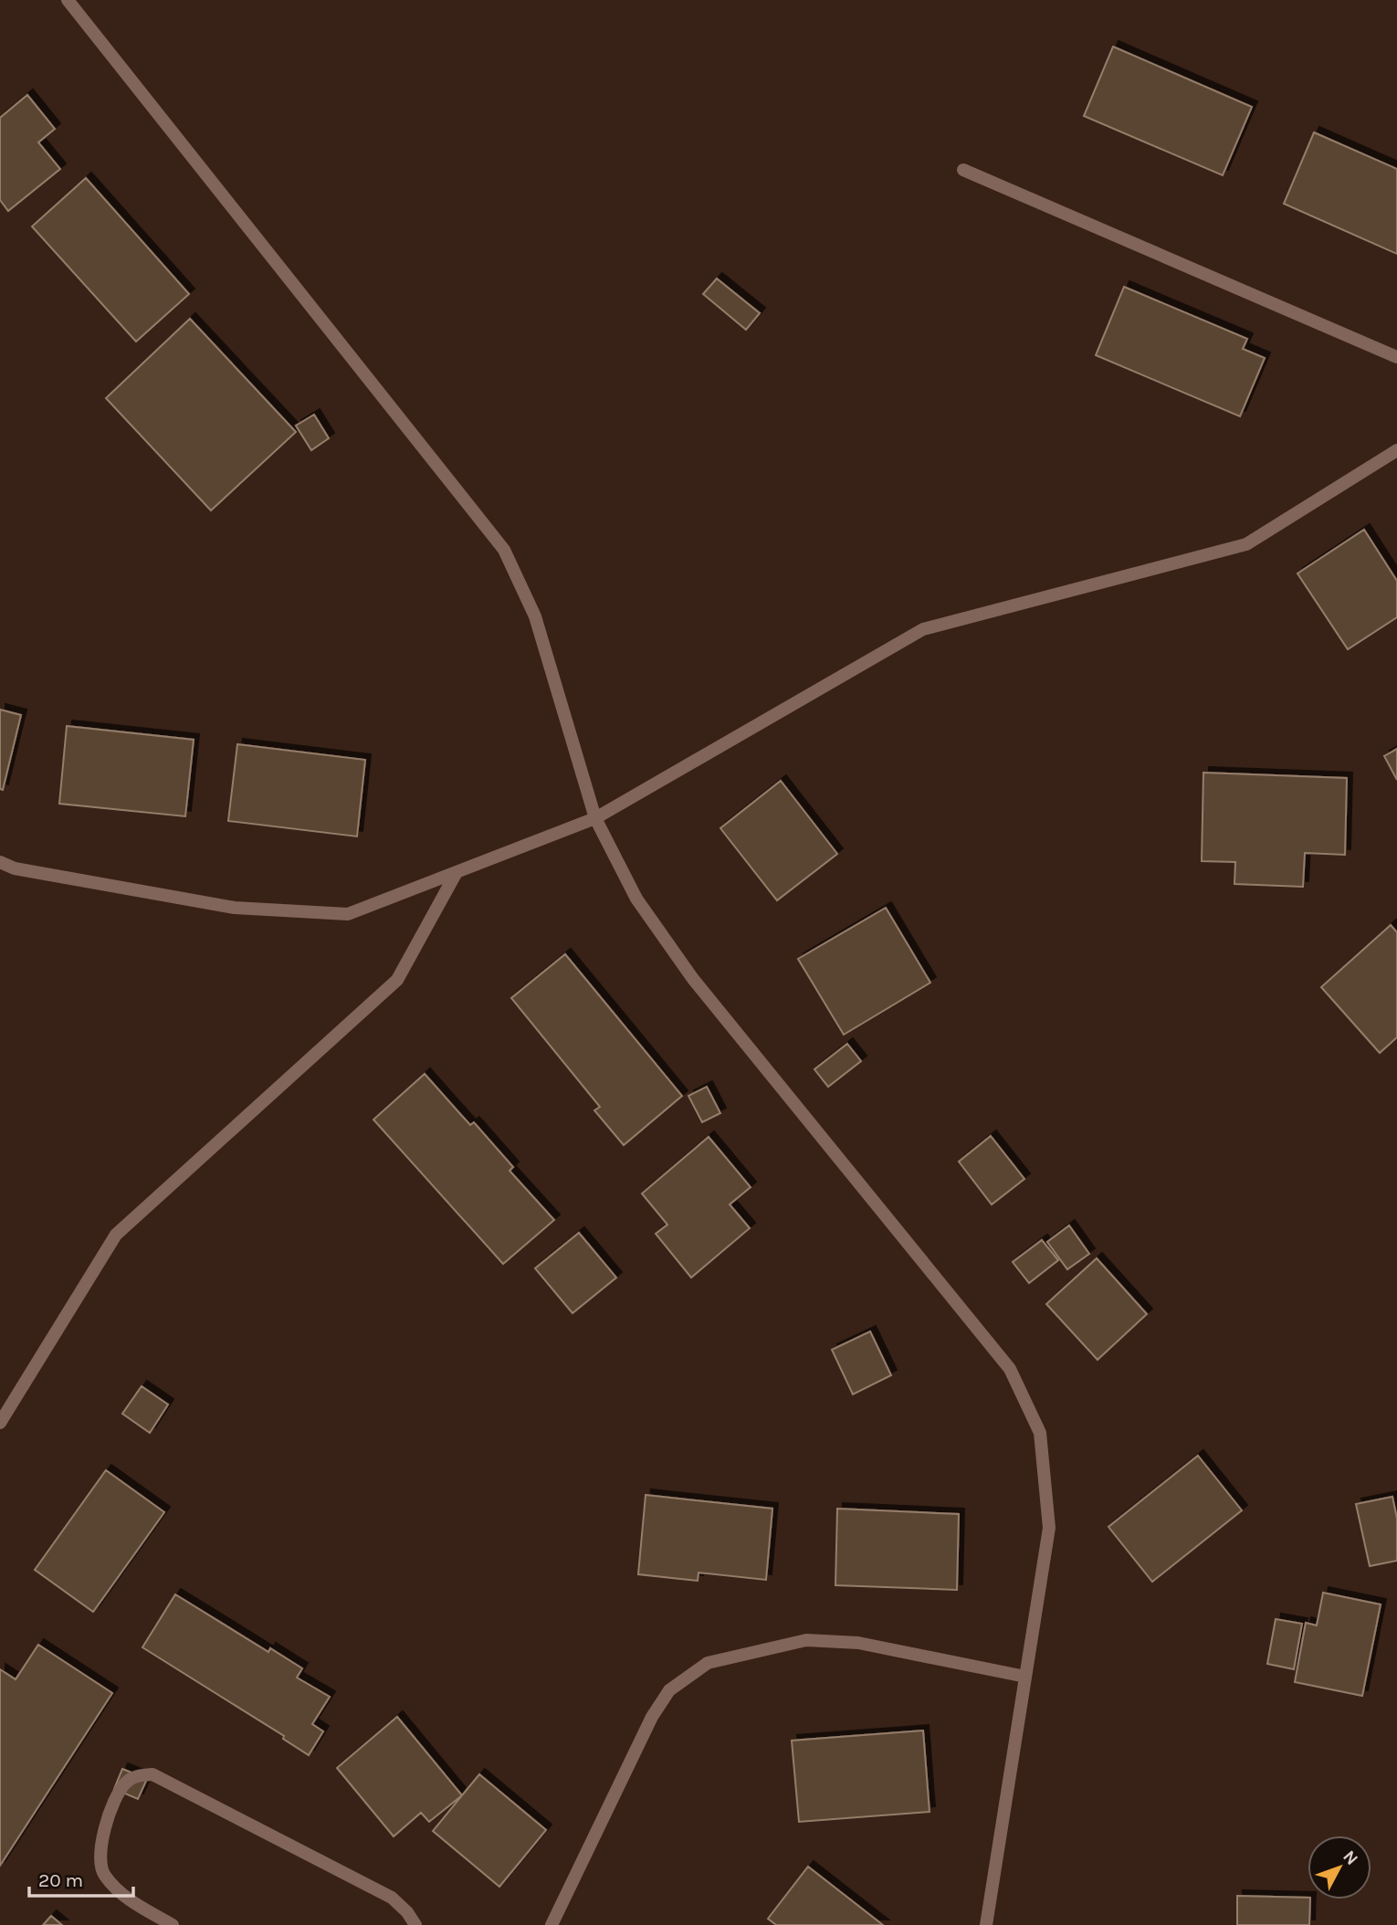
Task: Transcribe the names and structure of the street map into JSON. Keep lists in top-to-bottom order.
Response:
{
  "scale_bar": "20 m",
  "north": "top right"
}
